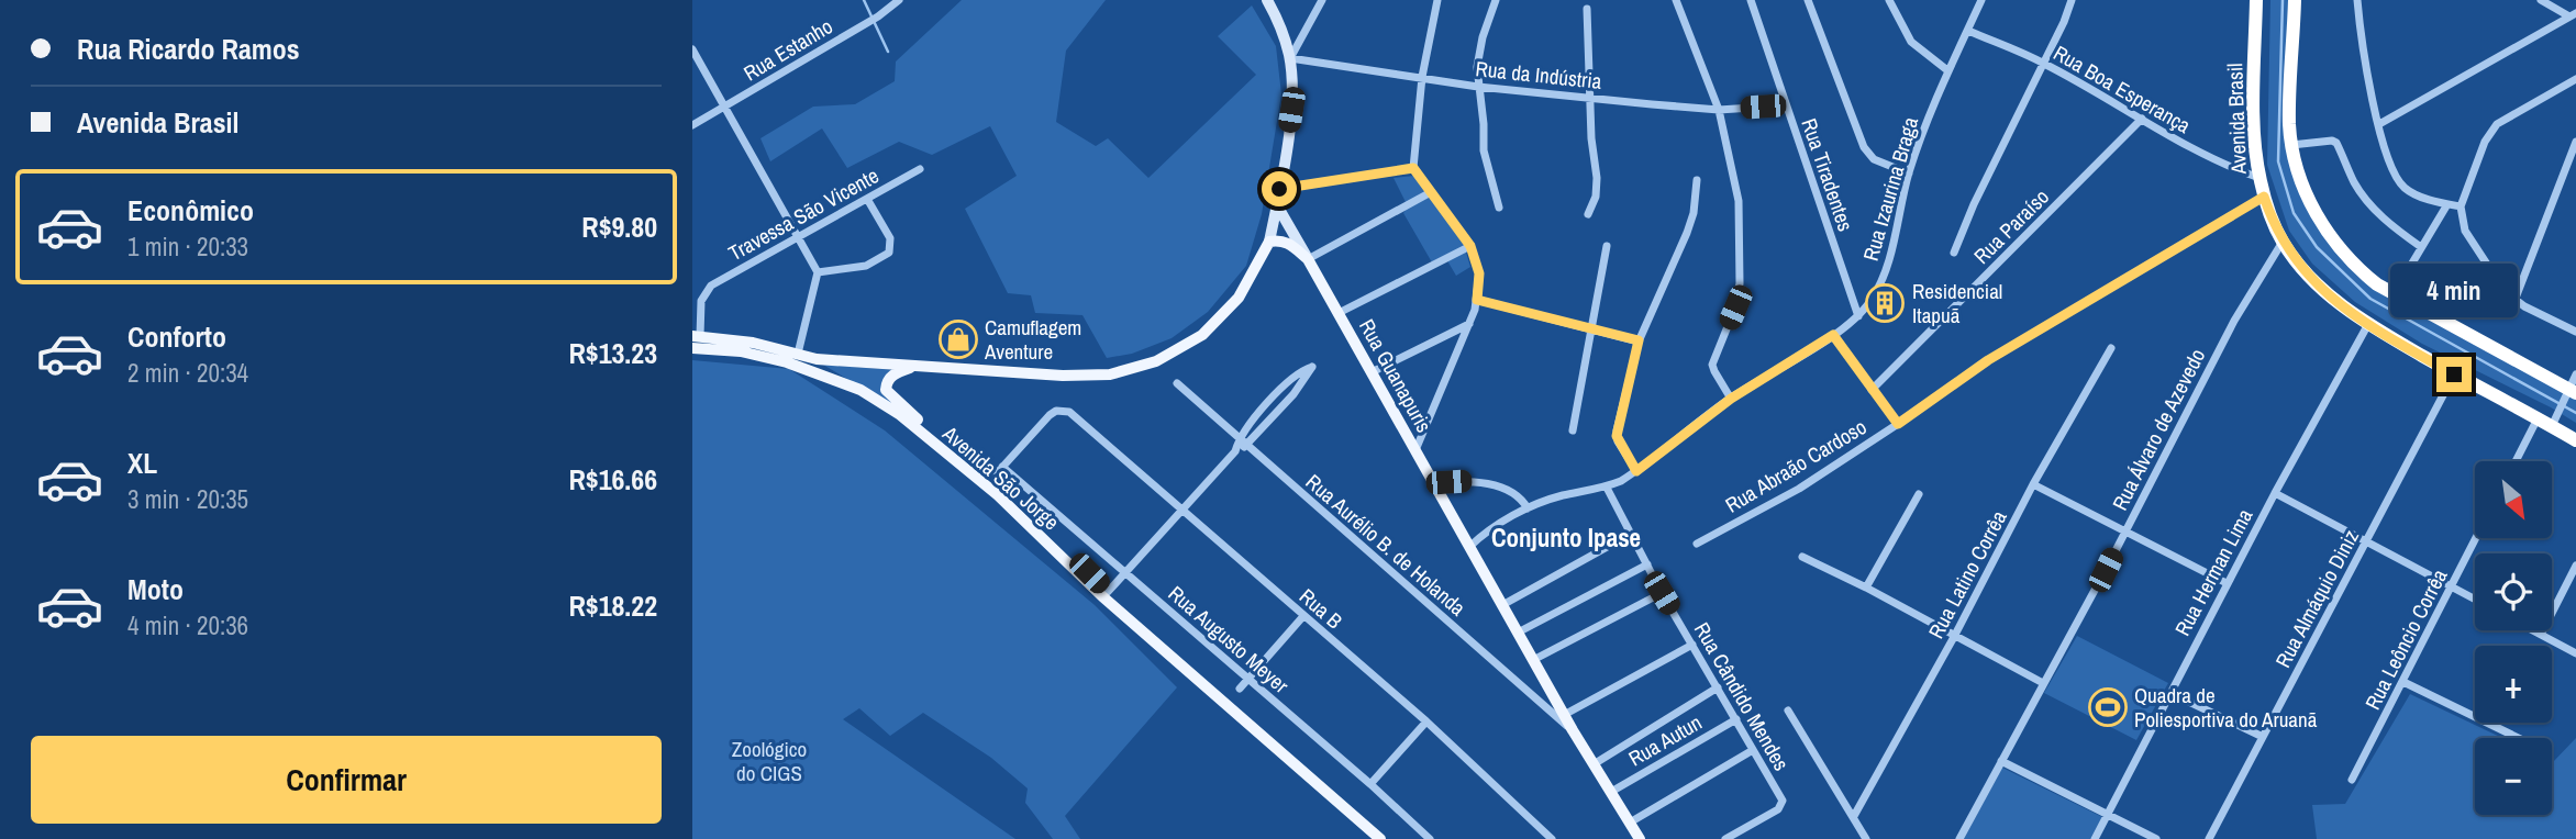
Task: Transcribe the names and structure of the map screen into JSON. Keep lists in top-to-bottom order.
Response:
{
  "streets": {
    "highway": ["Avenida Brasil"],
    "main road": ["Rua Guanapuris", "Avenida São Jorge"],
    "street": [
      "Rua Estanho",
      "Rua da Indústria",
      "Rua Boa Esperança",
      "Rua Tiradentes",
      "Rua Izaurina Braga",
      "Travessa São Vicente",
      "Rua Paraíso",
      "Rua Álvaro de Azevedo",
      "Rua Abraão Cardoso",
      "Rua Aurélio B. de Holanda",
      "Rua Herman Lima",
      "Rua Latino Corrêa",
      "Rua Almáquio Diniz",
      "Rua B",
      "Rua Augusto Meyer",
      "Rua Leôncio Corrêa",
      "Rua Cândido Mendes",
      "Rua Autun"
    ]
  },
  "crossings": [
    ["Rua da Indústria", "Rua Tiradentes"],
    ["Rua Boa Esperança", "Avenida Brasil"],
    ["Rua Boa Esperança", "Rua Izaurina Braga"],
    ["Rua Boa Esperança", "Rua Paraíso"],
    ["Avenida Brasil", "Rua Álvaro de Azevedo"],
    ["Avenida Brasil", "Rua Abraão Cardoso"],
    ["Avenida Brasil", "Rua Herman Lima"],
    ["Avenida Brasil", "Rua Almáquio Diniz"],
    ["Rua Tiradentes", "Rua Izaurina Braga"],
    ["Rua Izaurina Braga", "Rua Guanapuris"],
    ["Rua Izaurina Braga", "Rua Cândido Mendes"],
    ["Rua Guanapuris", "Rua Aurélio B. de Holanda"],
    ["Rua Guanapuris", "Rua Autun"],
    ["Rua B", "Rua Augusto Meyer"],
    ["Rua Cândido Mendes", "Rua Autun"]
  ],
  "districts": ["Conjunto Ipase"],
  "parks": ["Zoológico do CIGS"],
  "places": {
    "building": ["Residencial Itapuã"],
    "shop": ["Camuflagem Aventure"],
    "sports": ["Quadra de Poliesportiva do Aruanã"]
  },
  "north": "bottom right",
  "page": {
    "banner": ["Rua Ricardo Ramos", "Avenida Brasil"],
    "list": [
      {
        "name": "Econômico",
        "note": "1 min · 20:33",
        "value": "R$9.80"
      },
      {
        "name": "Conforto",
        "note": "2 min · 20:34",
        "value": "R$13.23"
      },
      {
        "name": "XL",
        "note": "3 min · 20:35",
        "value": "R$16.66"
      },
      {
        "name": "Moto",
        "note": "4 min · 20:36",
        "value": "R$18.22"
      }
    ],
    "bubble": "4 min",
    "map_buttons": ["+", "−"],
    "buttons": "Confirmar"
  }
}
